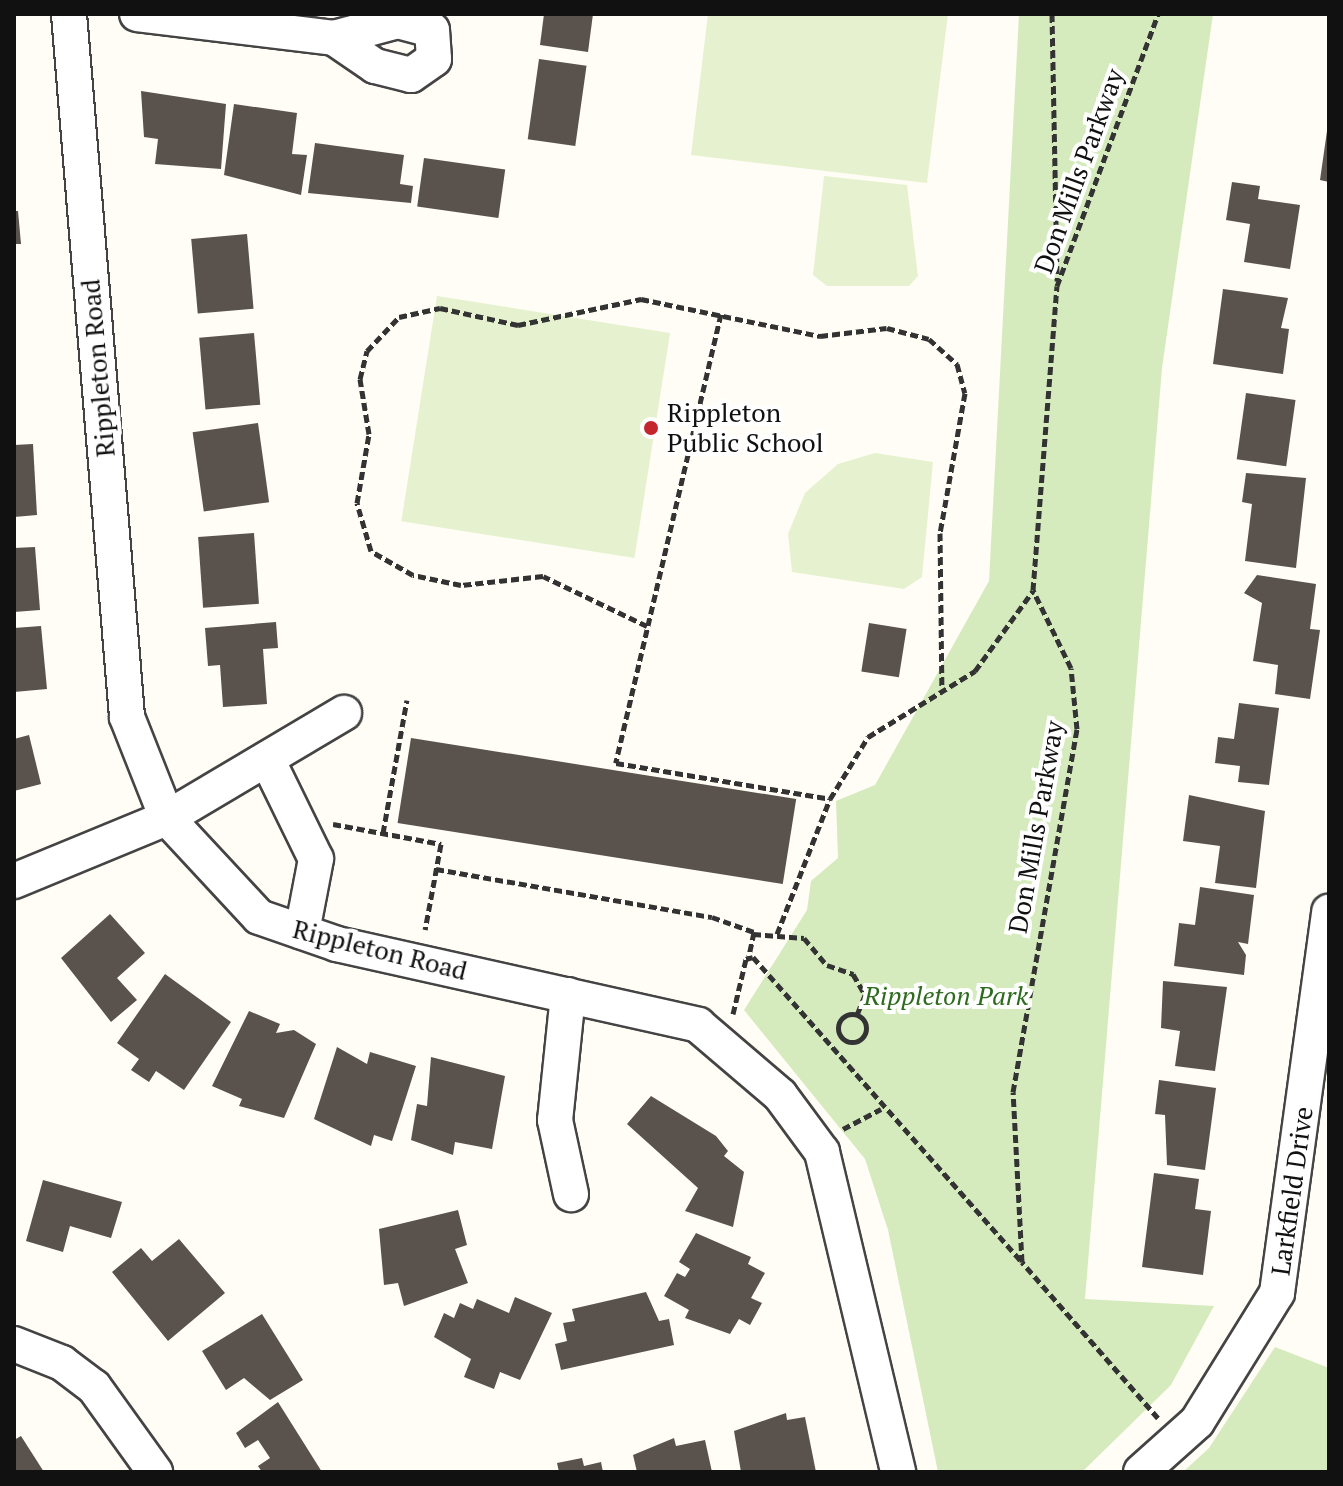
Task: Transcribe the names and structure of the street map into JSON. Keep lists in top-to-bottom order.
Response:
{
  "streets": {
    "street": ["Rippleton Road", "Larkfield Drive"],
    "path": ["Don Mills Parkway"]
  },
  "parks": ["Rippleton Park"],
  "places": ["Rippleton Public School"]
}
